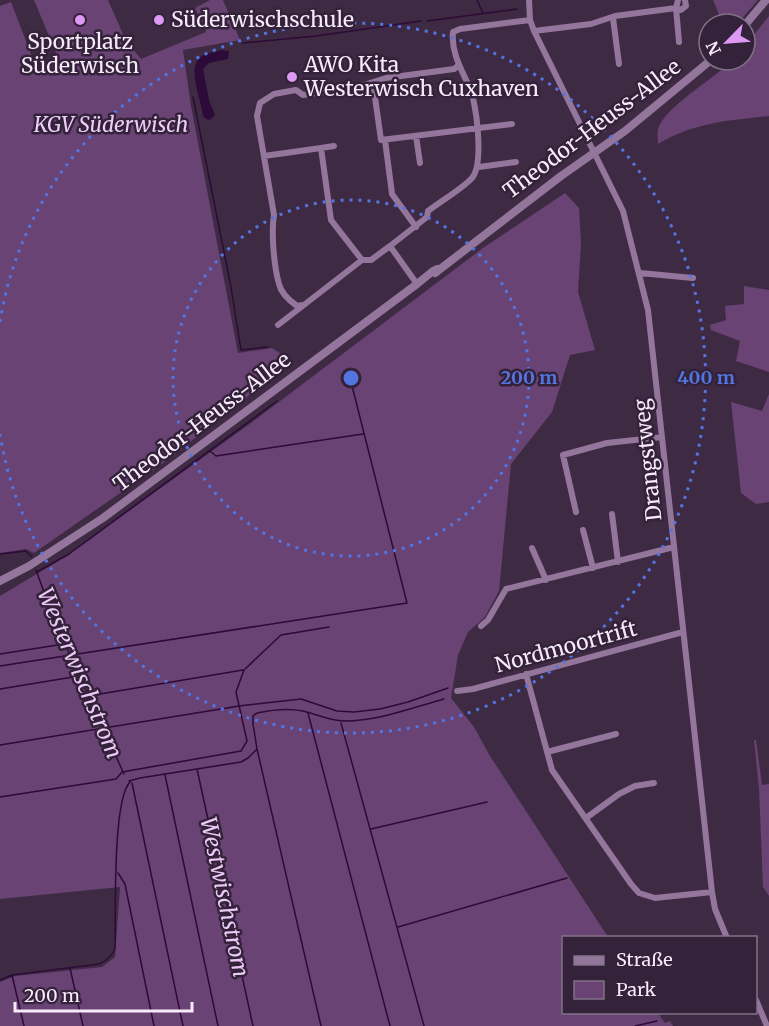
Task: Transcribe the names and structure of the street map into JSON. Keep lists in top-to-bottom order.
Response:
{
  "streets": {
    "street": ["Theodor-Heuss-Allee", "Drangstweg", "Nordmoortrift"]
  },
  "crossings": [
    ["Theodor-Heuss-Allee", "Drangstweg"],
    ["Drangstweg", "Nordmoortrift"]
  ],
  "water": ["Westerwischstrom", "Westwischstrom"],
  "parks": ["KGV Süderwisch"],
  "places": ["Sportplatz Süderwisch", "Süderwischschule", "AWO Kita Westerwisch Cuxhaven"],
  "legend": ["Straße", "Park"],
  "scale_bar": "200 m",
  "north": "bottom left",
  "rings": ["200 m", "400 m"]
}
